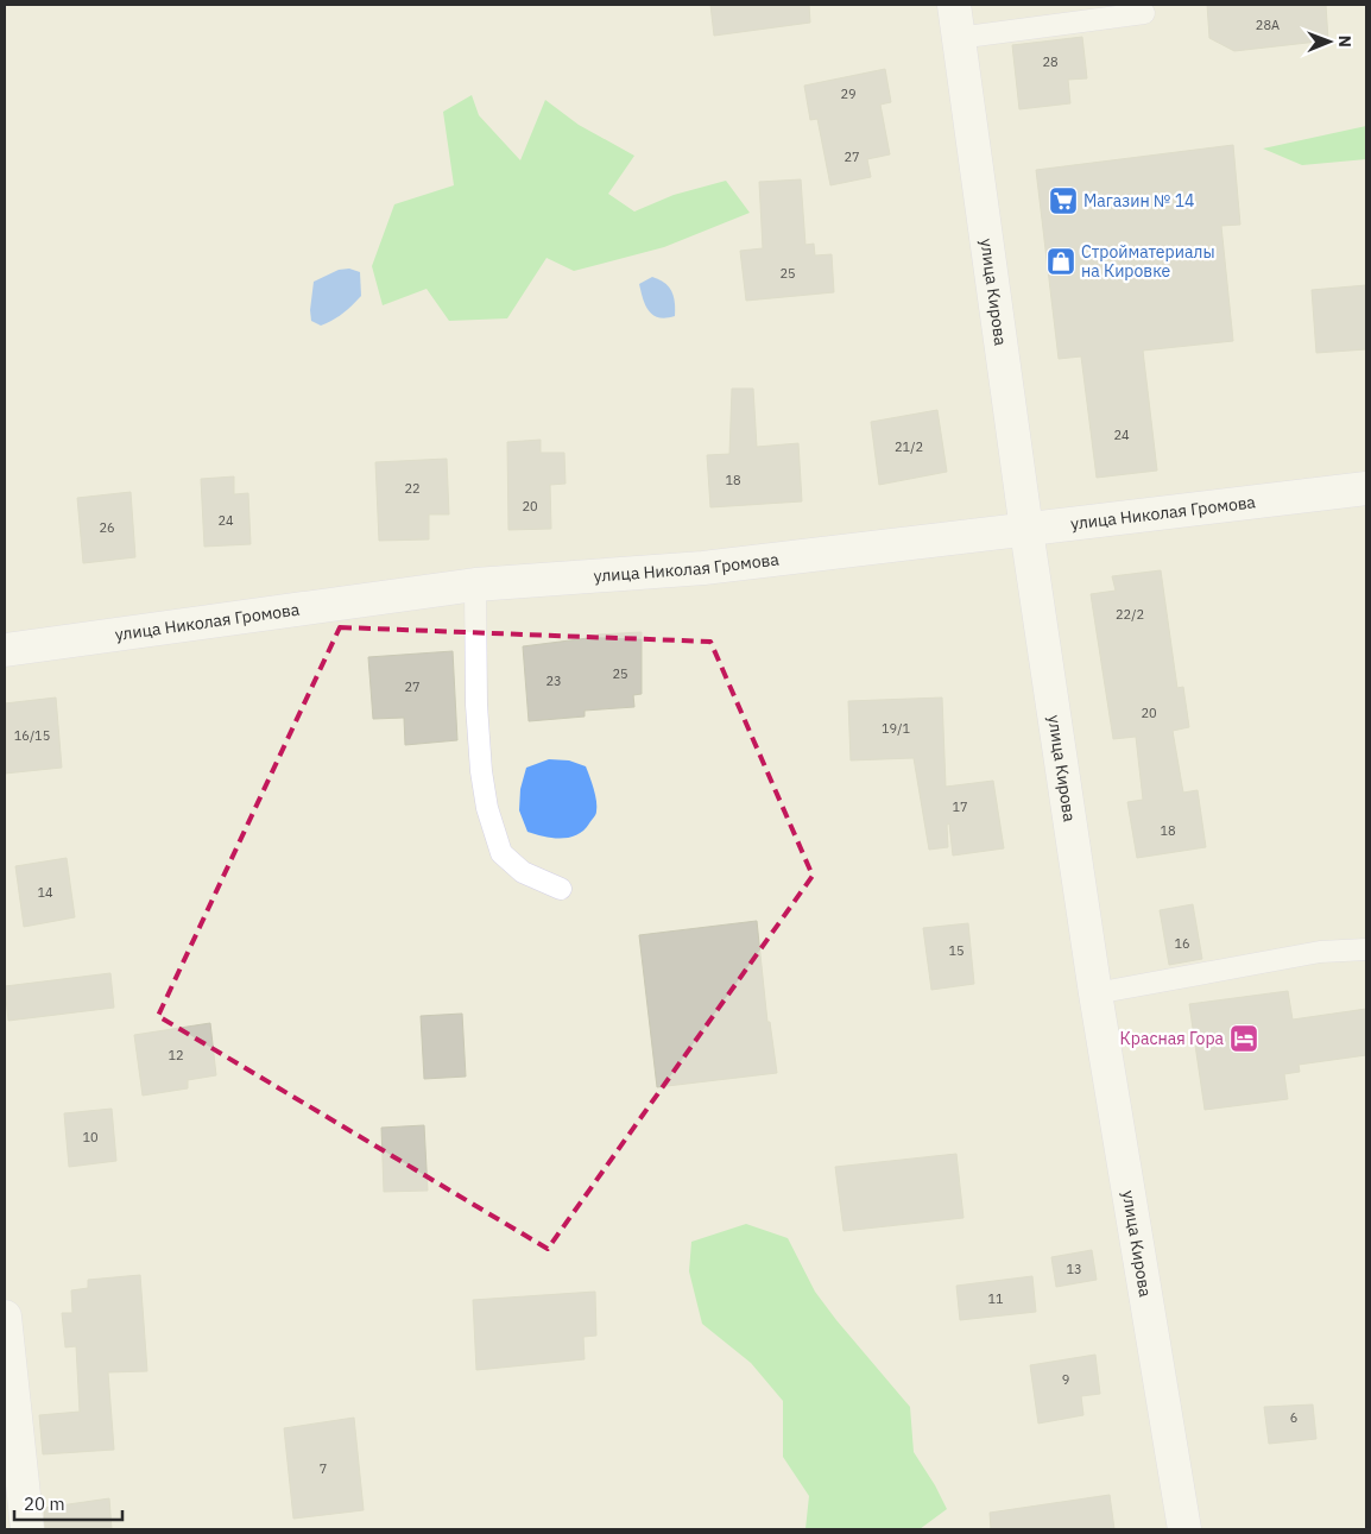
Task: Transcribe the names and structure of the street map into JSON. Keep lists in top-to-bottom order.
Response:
{
  "streets": {
    "street": ["улица Кирова", "улица Николая Громова"]
  },
  "crossings": [
    ["улица Кирова", "улица Николая Громова"]
  ],
  "places": {
    "supermarket": ["Магазин № 14"],
    "shop": ["Стройматериалы на Кировке"],
    "hotel": ["Красная Гора"]
  },
  "house_numbers": [
    "28А",
    "28",
    "29",
    "27",
    "25",
    "24",
    "21/2",
    "18",
    "22",
    "20",
    "24",
    "26",
    "22/2",
    "25",
    "23",
    "27",
    "20",
    "19/1",
    "16/15",
    "17",
    "18",
    "14",
    "16",
    "15",
    "12",
    "10",
    "13",
    "11",
    "9",
    "6",
    "7"
  ],
  "scale_bar": "20 m",
  "north": "right"
}
